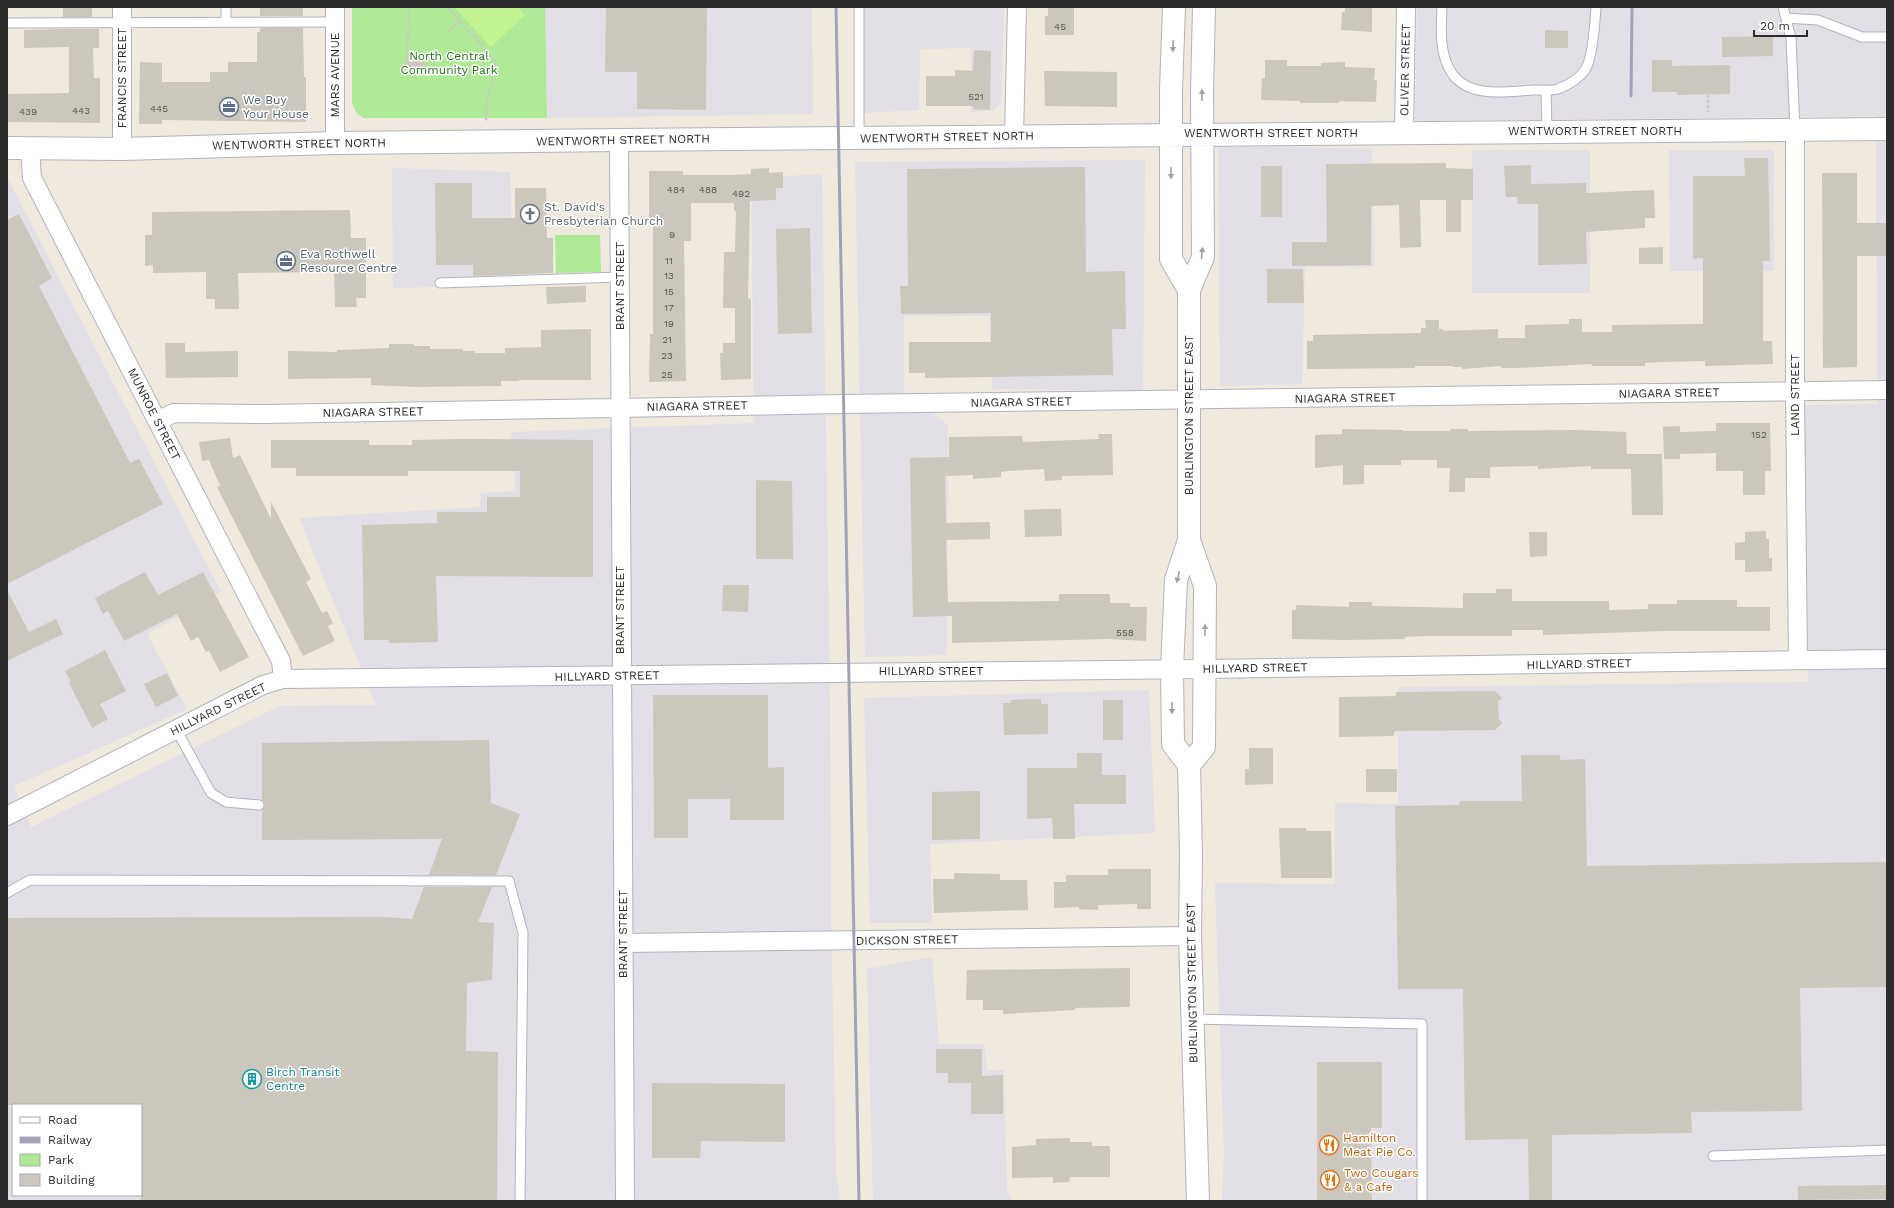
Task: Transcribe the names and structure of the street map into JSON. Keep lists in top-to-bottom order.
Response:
{
  "streets": {
    "main road": ["WENTWORTH STREET NORTH", "BURLINGTON STREET EAST"],
    "street": [
      "OLIVER STREET",
      "MARS AVENUE",
      "FRANCIS STREET",
      "BRANT STREET",
      "NIAGARA STREET",
      "LAND STREET",
      "MUNROE STREET",
      "HILLYARD STREET",
      "DICKSON STREET"
    ]
  },
  "crossings": [
    ["OLIVER STREET", "WENTWORTH STREET NORTH"],
    ["MARS AVENUE", "WENTWORTH STREET NORTH"],
    ["FRANCIS STREET", "WENTWORTH STREET NORTH"],
    ["WENTWORTH STREET NORTH", "BRANT STREET"],
    ["WENTWORTH STREET NORTH", "LAND STREET"],
    ["WENTWORTH STREET NORTH", "MUNROE STREET"],
    ["WENTWORTH STREET NORTH", "BURLINGTON STREET EAST"],
    ["BRANT STREET", "NIAGARA STREET"],
    ["BRANT STREET", "HILLYARD STREET"],
    ["BRANT STREET", "DICKSON STREET"],
    ["NIAGARA STREET", "LAND STREET"],
    ["NIAGARA STREET", "MUNROE STREET"],
    ["NIAGARA STREET", "BURLINGTON STREET EAST"],
    ["LAND STREET", "HILLYARD STREET"],
    ["MUNROE STREET", "HILLYARD STREET"],
    ["BURLINGTON STREET EAST", "HILLYARD STREET"],
    ["BURLINGTON STREET EAST", "DICKSON STREET"]
  ],
  "parks": ["North Central Community Park"],
  "places": {
    "office": ["We Buy Your House", "Eva Rothwell Resource Centre"],
    "church": ["St. David's Presbyterian Church"],
    "building": ["Birch Transit Centre"],
    "restaurant": ["Hamilton Meat Pie Co.", "Two Cougars & a Cafe"]
  },
  "house_numbers": [
    "45",
    "521",
    "445",
    "443",
    "439",
    "484",
    "488",
    "492",
    "9",
    "11",
    "13",
    "15",
    "17",
    "19",
    "21",
    "23",
    "25",
    "152",
    "558"
  ],
  "legend": [
    "Road",
    "Railway",
    "Park",
    "Building"
  ],
  "scale_bar": "20 m"
}
